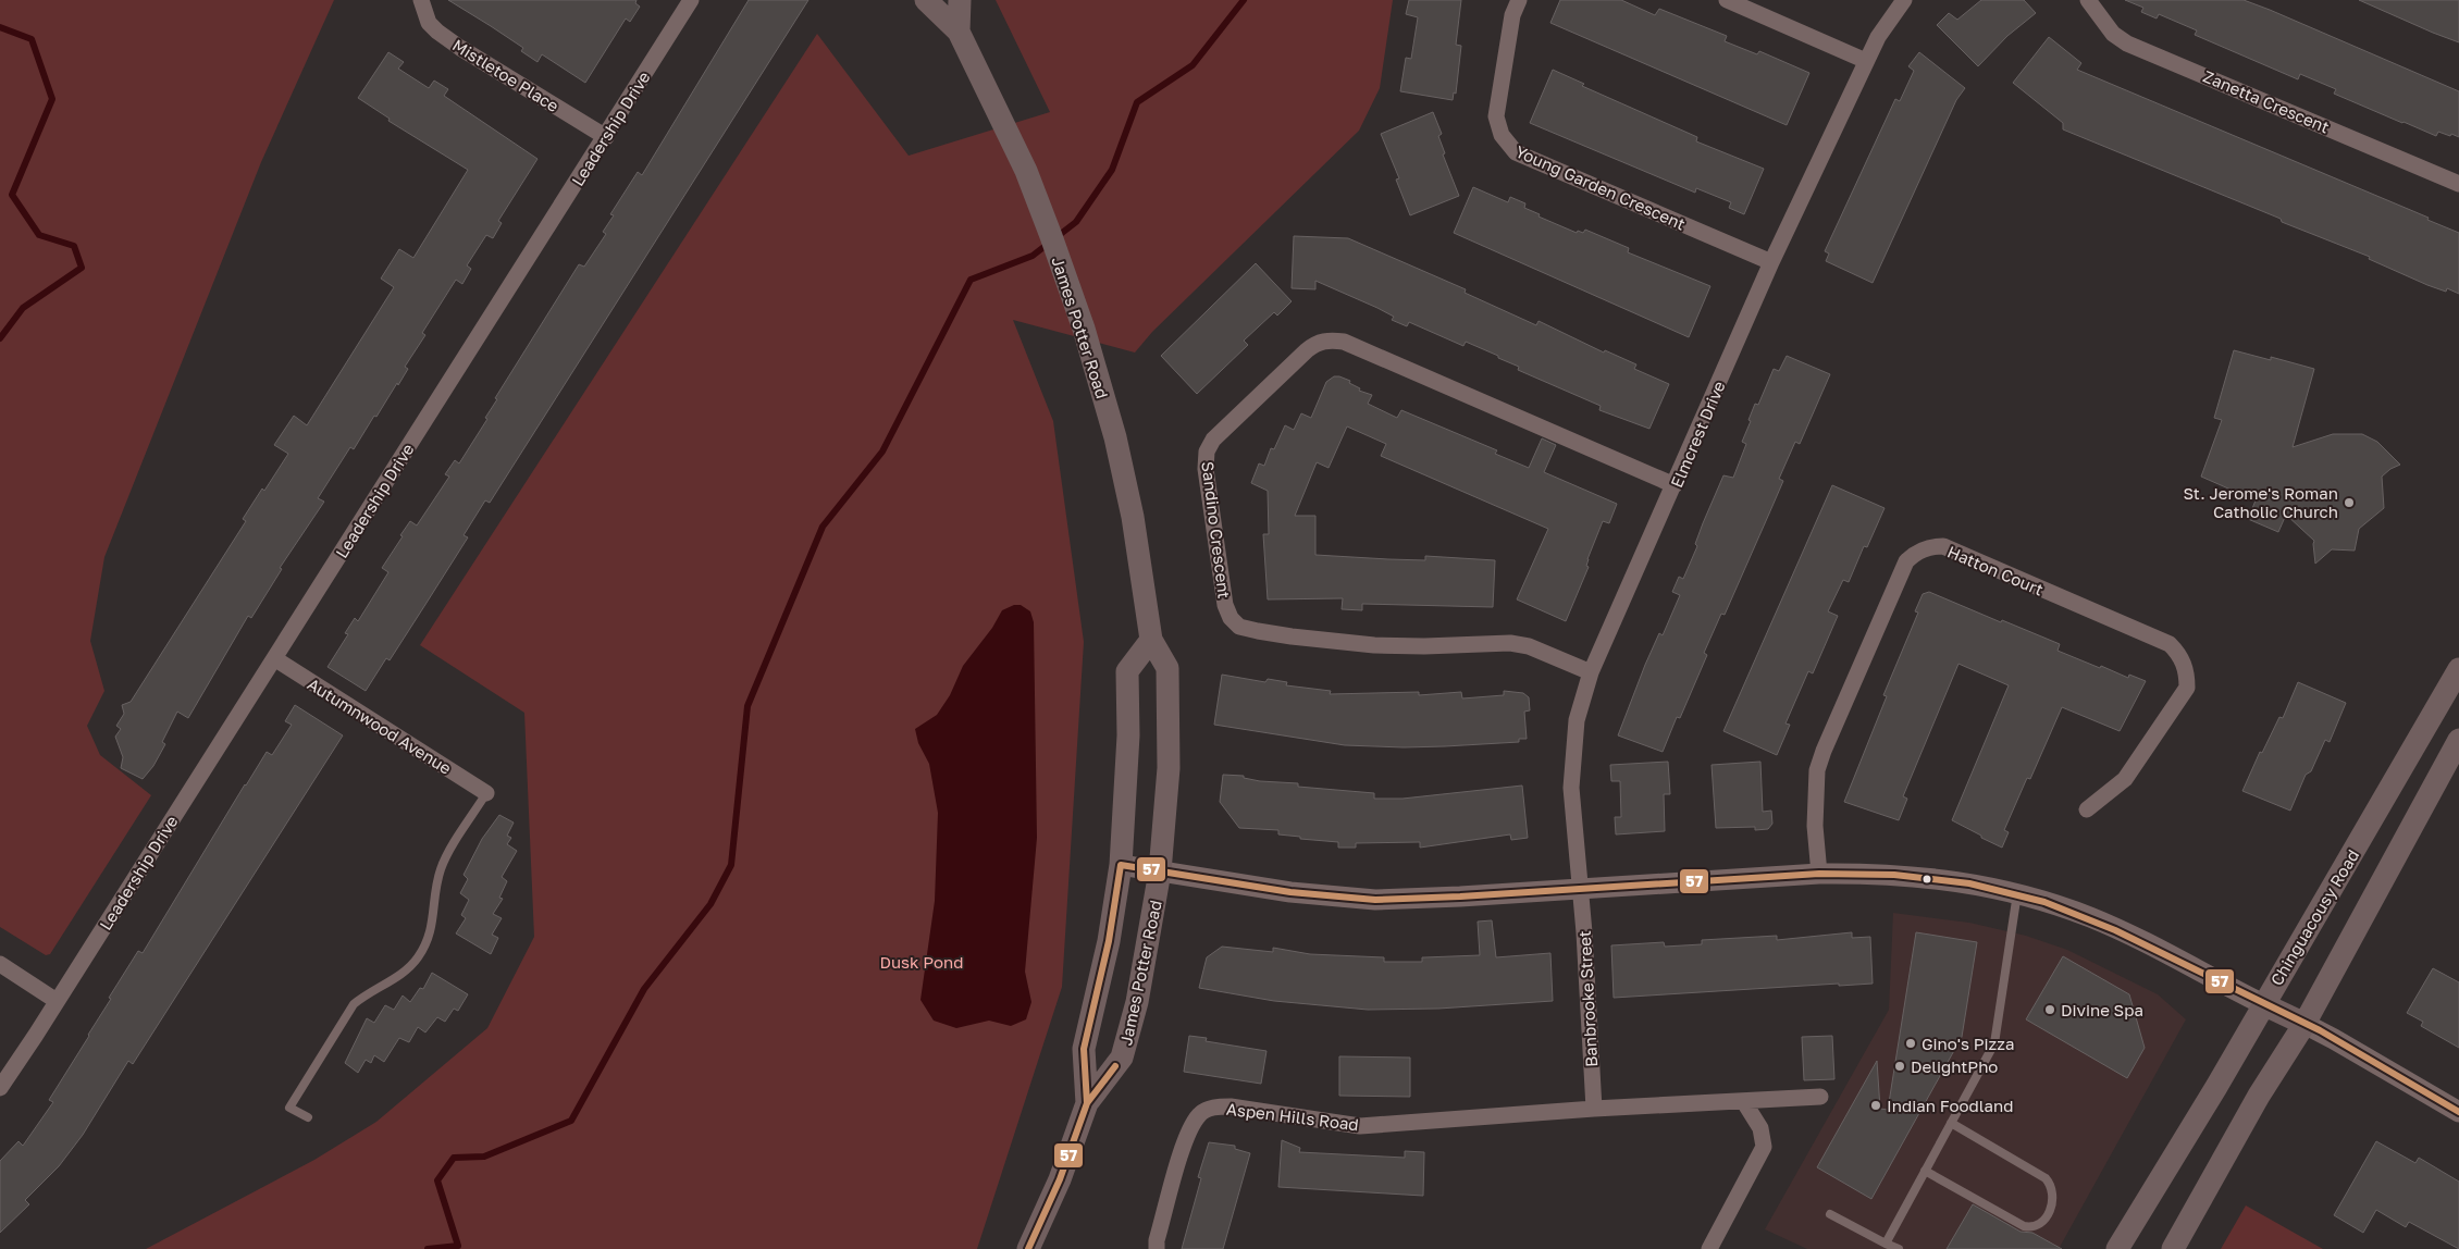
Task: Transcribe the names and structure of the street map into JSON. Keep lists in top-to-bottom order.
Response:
{
  "streets": {
    "main road": ["James Potter Road", "Chinguacousy Road"],
    "street": [
      "Mistletoe Place",
      "Zanetta Crescent",
      "Leadership Drive",
      "Young Garden Crescent",
      "Elmcrest Drive",
      "Sandino Crescent",
      "Hatton Court",
      "Autumnwood Avenue",
      "Banbrooke Street",
      "Aspen Hills Road"
    ]
  },
  "crossings": [
    ["Mistletoe Place", "Leadership Drive"],
    ["Leadership Drive", "Autumnwood Avenue"],
    ["Young Garden Crescent", "Elmcrest Drive"],
    ["Elmcrest Drive", "Sandino Crescent"],
    ["Elmcrest Drive", "Banbrooke Street"],
    ["Banbrooke Street", "Aspen Hills Road"]
  ],
  "parks": ["Dusk Pond"],
  "places": [
    "St. Jerome's Roman Catholic Church",
    "Divine Spa",
    "Gino's Pizza",
    "DelightPho",
    "Indian Foodland"
  ],
  "lines": ["transit line 57"]
}
